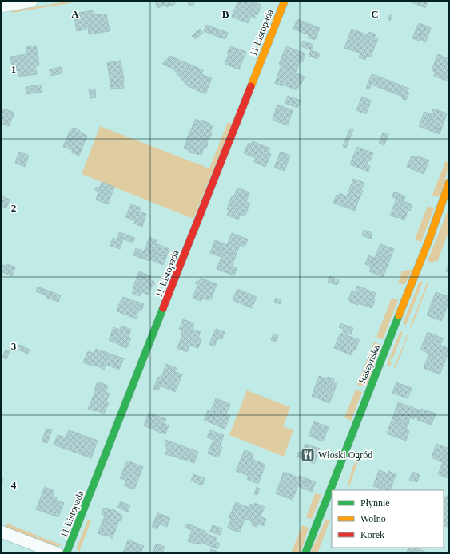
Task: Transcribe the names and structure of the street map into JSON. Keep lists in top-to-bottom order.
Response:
{
  "streets": {
    "street": ["11 Listopada", "Raszyńska"]
  },
  "places": {
    "restaurant": ["Włoski Ogród"]
  },
  "legend": ["Płynnie", "Wolno", "Korek"],
  "grid": {
    "columns": ["A", "B", "C"],
    "rows": [
      "1",
      "2",
      "3",
      "4"
    ]
  }
}
